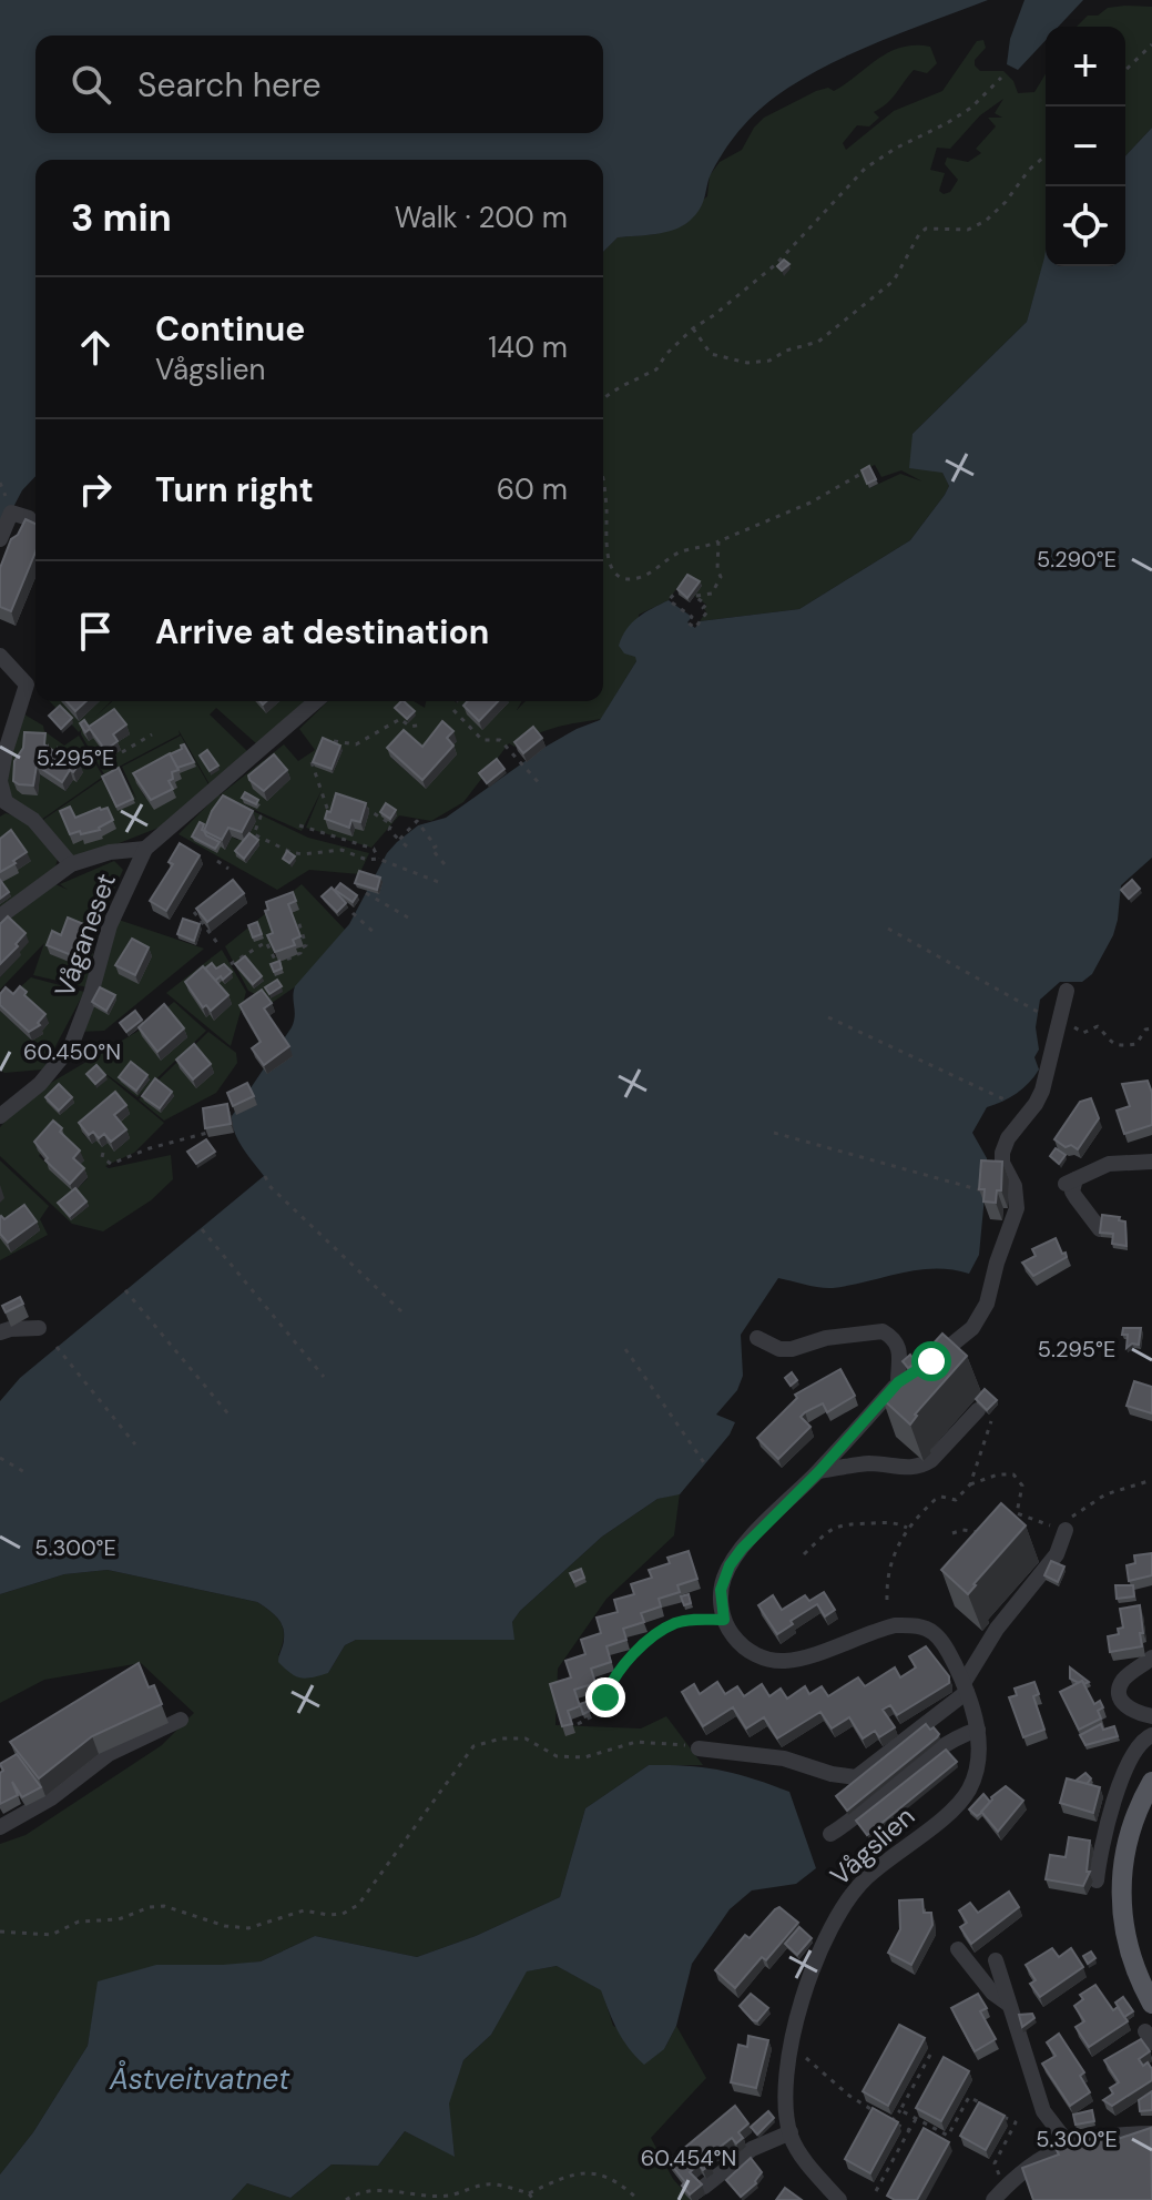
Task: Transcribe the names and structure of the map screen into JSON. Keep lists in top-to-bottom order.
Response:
{
  "streets": {
    "street": ["Våganeset", "Vågslien"]
  },
  "water": ["Åstveitvatnet"],
  "page": {
    "map_buttons": ["+", "−"],
    "search": "Search here",
    "heading": ["3 min", "Walk · 200 m"],
    "list": [
      ["Continue", "Vågslien", "140 m"],
      ["Turn right", "60 m"],
      "Arrive at destination"
    ]
  },
  "coordinates": [
    "5.290°E",
    "5.295°E",
    "60.450°N",
    "5.300°E",
    "60.454°N"
  ]
}
